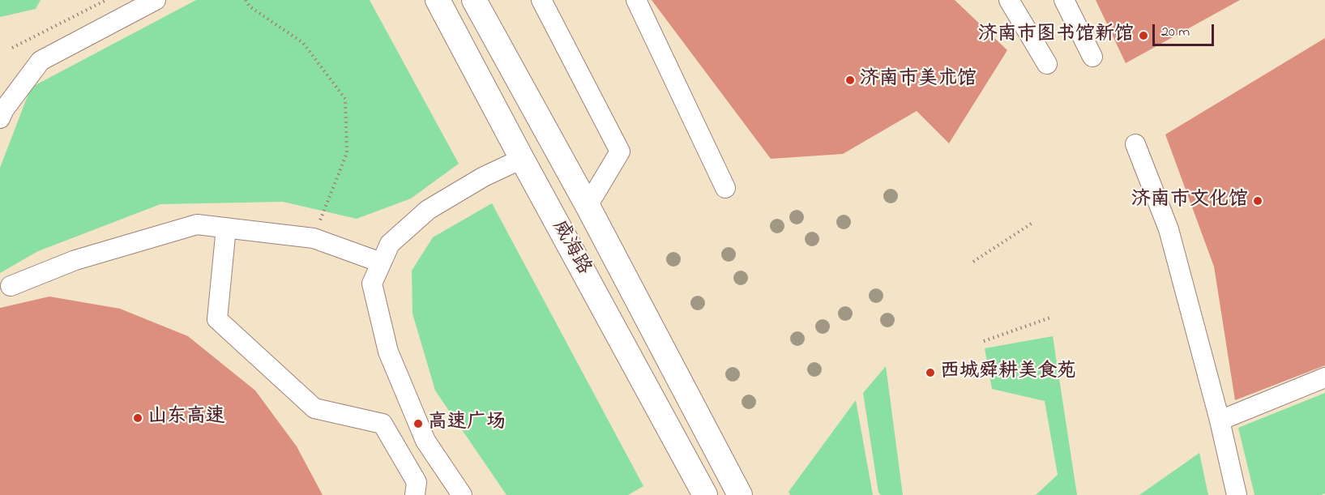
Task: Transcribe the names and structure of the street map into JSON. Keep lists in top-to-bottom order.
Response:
{
  "streets": {
    "main road": ["威海路"]
  },
  "places": [
    "济南市图书馆新馆",
    "济南市美术馆",
    "济南市文化馆",
    "西城舜耕美食苑",
    "山东高速",
    "高速广场"
  ],
  "scale_bar": "20 m"
}
